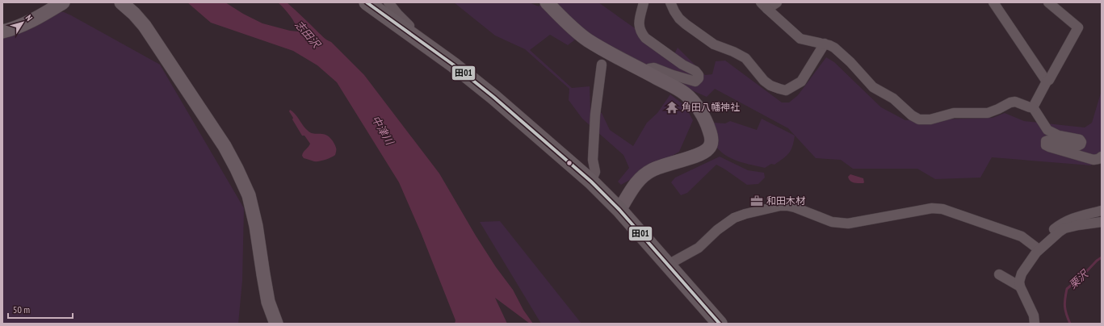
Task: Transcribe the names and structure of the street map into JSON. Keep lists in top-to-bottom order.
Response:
{
  "water": ["志田沢", "中津川", "栗沢"],
  "places": {
    "temple": ["角田八幡神社"],
    "office": ["和田木材"]
  },
  "lines": ["transit line 田01"],
  "scale_bar": "50 m",
  "north": "top right"
}
